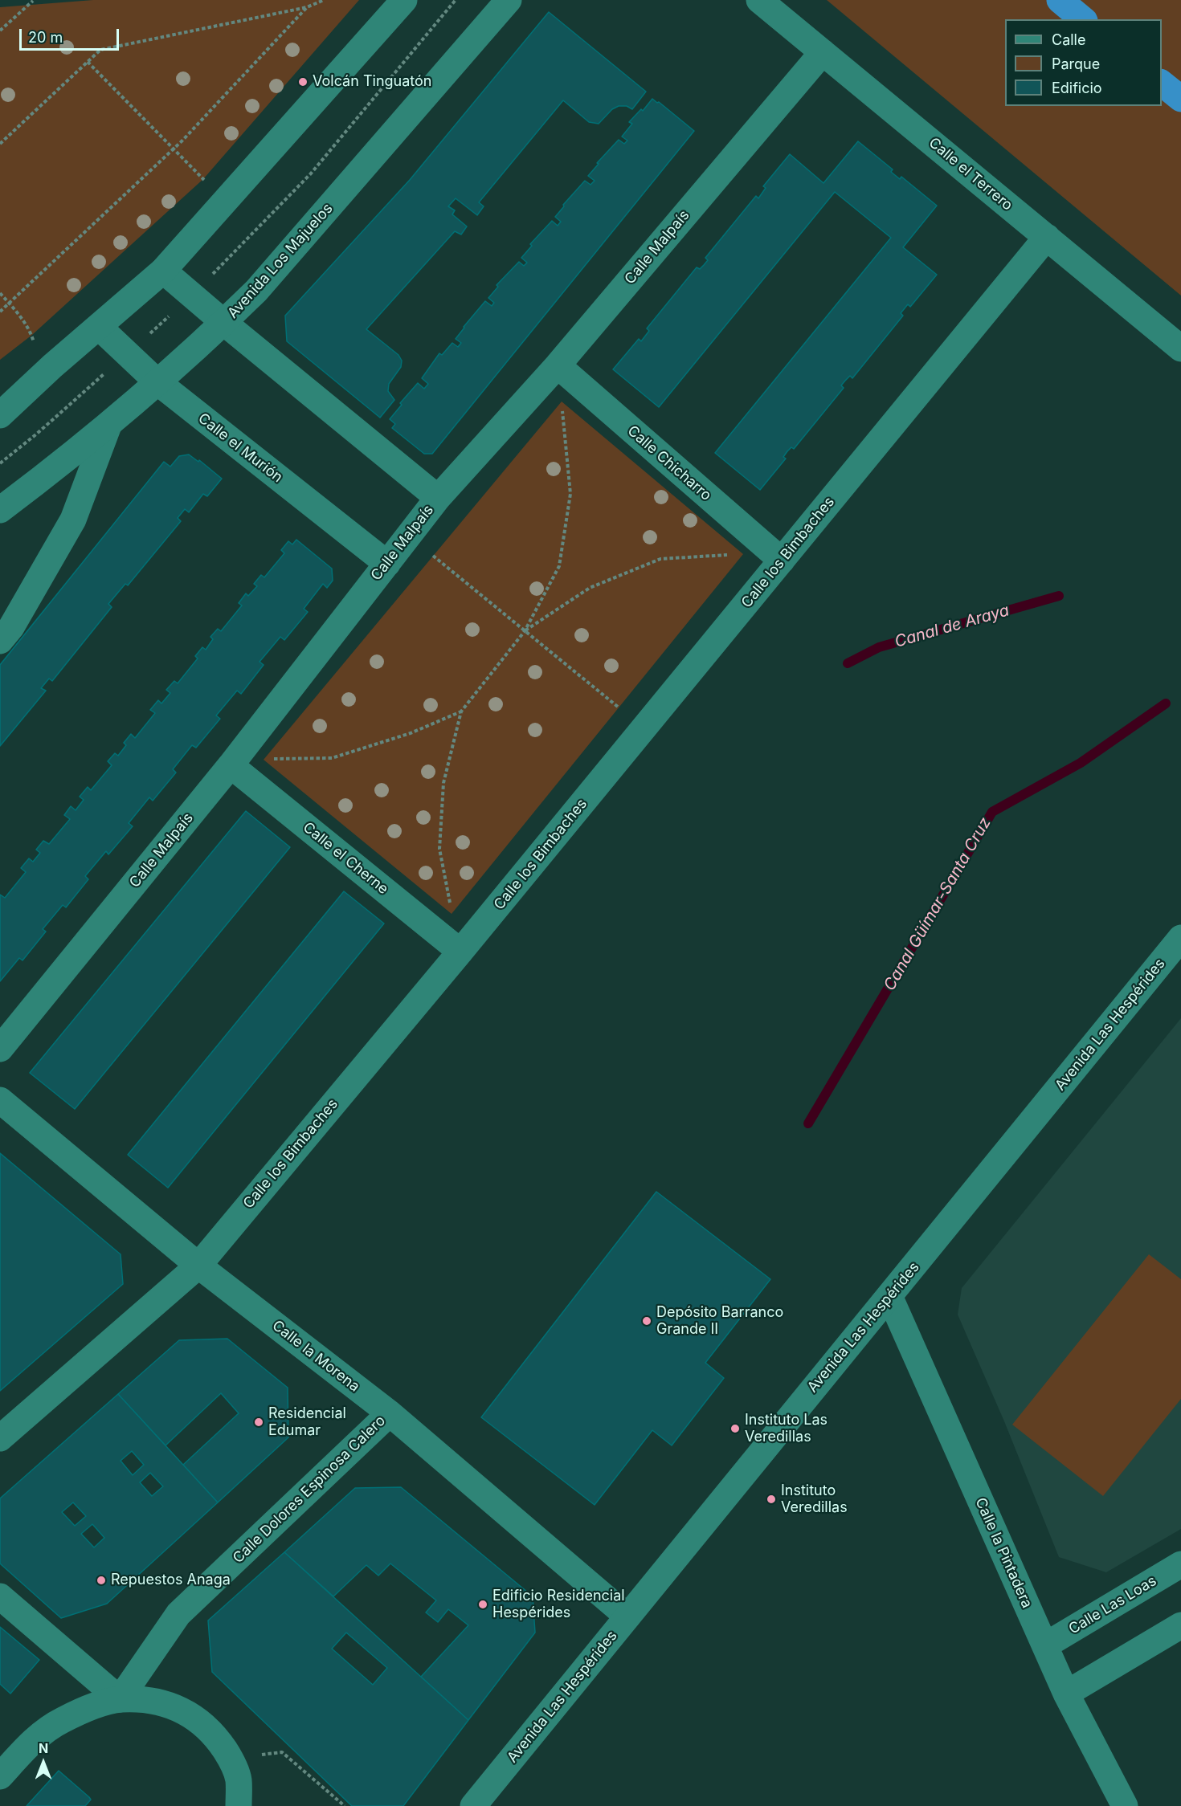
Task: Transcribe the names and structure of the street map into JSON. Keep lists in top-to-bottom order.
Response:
{
  "streets": {
    "street": [
      "Calle el Terrero",
      "Calle Malpaís",
      "Avenida Los Majuelos",
      "Calle el Murión",
      "Calle Chicharro",
      "Calle los Bimbaches",
      "Calle el Cherne",
      "Avenida Las Hespérides",
      "Calle la Morena",
      "Calle Dolores Espinosa Calero",
      "Calle la Pintadera",
      "Calle Las Loas"
    ]
  },
  "crossings": [
    ["Calle el Terrero", "Calle Malpaís"],
    ["Calle el Terrero", "Calle los Bimbaches"],
    ["Calle Malpaís", "Calle el Murión"],
    ["Calle Malpaís", "Calle Chicharro"],
    ["Calle Malpaís", "Calle el Cherne"],
    ["Avenida Los Majuelos", "Calle el Murión"],
    ["Calle Chicharro", "Calle los Bimbaches"],
    ["Calle los Bimbaches", "Calle el Cherne"],
    ["Calle los Bimbaches", "Calle la Morena"],
    ["Avenida Las Hespérides", "Calle la Morena"],
    ["Avenida Las Hespérides", "Calle la Pintadera"],
    ["Calle la Morena", "Calle Dolores Espinosa Calero"],
    ["Calle la Pintadera", "Calle Las Loas"]
  ],
  "water": ["Canal de Araya", "Canal Güímar-Santa Cruz"],
  "places": [
    "Volcán Tinguatón",
    "Depósito Barranco Grande II",
    "Residencial Edumar",
    "Instituto Las Veredillas",
    "Instituto Veredillas",
    "Repuestos Anaga",
    "Edificio Residencial Hespérides"
  ],
  "legend": ["Calle", "Parque", "Edificio"],
  "scale_bar": "20 m",
  "north": "top"
}
